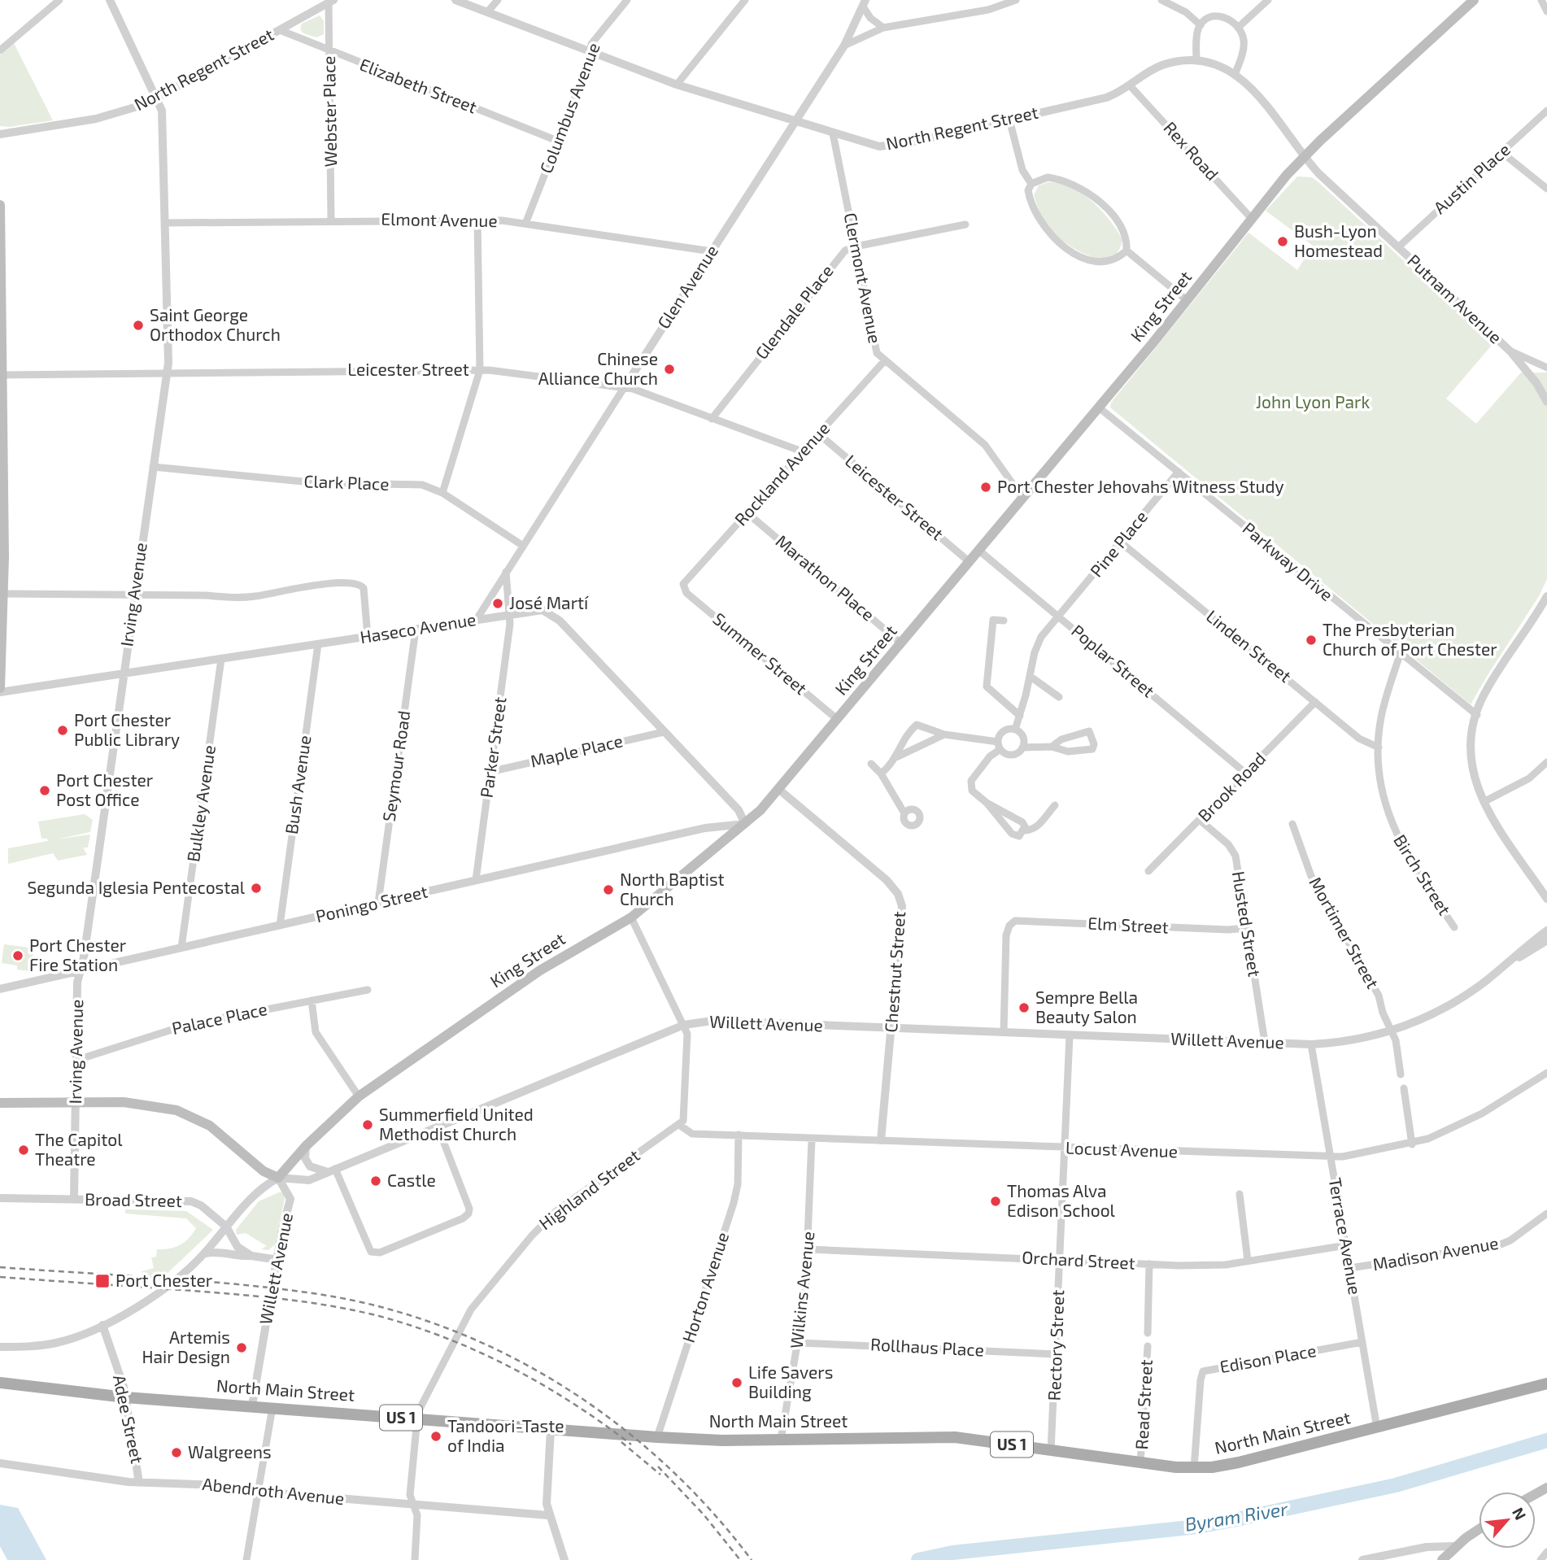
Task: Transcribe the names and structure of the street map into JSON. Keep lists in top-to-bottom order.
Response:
{
  "streets": {
    "main road": ["King Street", "North Main Street", "US 1"],
    "street": [
      "North Regent Street",
      "Elizabeth Street",
      "Columbus Avenue",
      "Webster Place",
      "Rex Road",
      "Austin Place",
      "Elmont Avenue",
      "Clermont Avenue",
      "Glen Avenue",
      "Putnam Avenue",
      "Glendale Place",
      "Leicester Street",
      "Rockland Avenue",
      "Clark Place",
      "Pine Place",
      "Parkway Drive",
      "Marathon Place",
      "Irving Avenue",
      "Haseco Avenue",
      "Linden Street",
      "Summer Street",
      "Poplar Street",
      "Parker Street",
      "Maple Place",
      "Seymour Road",
      "Bush Avenue",
      "Brook Road",
      "Bulkley Avenue",
      "Birch Street",
      "Poningo Street",
      "Husted Street",
      "Elm Street",
      "Mortimer Street",
      "Chestnut Street",
      "Palace Place",
      "Willett Avenue",
      "Locust Avenue",
      "Highland Street",
      "Broad Street",
      "Terrace Avenue",
      "Madison Avenue",
      "Orchard Street",
      "Horton Avenue",
      "Wilkins Avenue",
      "Rectory Street",
      "Rollhaus Place",
      "Edison Place",
      "Read Street",
      "Adee Street",
      "Abendroth Avenue"
    ]
  },
  "crossings": [
    ["North Regent Street", "Elizabeth Street"],
    ["North Regent Street", "Columbus Avenue"],
    ["North Regent Street", "Webster Place"],
    ["North Regent Street", "Rex Road"],
    ["North Regent Street", "Clermont Avenue"],
    ["North Regent Street", "Glen Avenue"],
    ["North Regent Street", "Putnam Avenue"],
    ["North Regent Street", "King Street"],
    ["North Regent Street", "Irving Avenue"],
    ["Elizabeth Street", "Columbus Avenue"],
    ["Elizabeth Street", "Webster Place"],
    ["Columbus Avenue", "Elmont Avenue"],
    ["Webster Place", "Elmont Avenue"],
    ["Rex Road", "King Street"],
    ["Austin Place", "Putnam Avenue"],
    ["Elmont Avenue", "Glen Avenue"],
    ["Elmont Avenue", "Irving Avenue"],
    ["Clermont Avenue", "King Street"],
    ["Clermont Avenue", "Glendale Place"],
    ["Clermont Avenue", "Rockland Avenue"],
    ["Glen Avenue", "Leicester Street"],
    ["Glen Avenue", "Clark Place"],
    ["Glen Avenue", "Haseco Avenue"],
    ["Putnam Avenue", "King Street"],
    ["King Street", "Leicester Street"],
    ["King Street", "Parkway Drive"],
    ["King Street", "Marathon Place"],
    ["King Street", "Haseco Avenue"],
    ["King Street", "Summer Street"],
    ["King Street", "Poplar Street"],
    ["King Street", "Poningo Street"],
    ["King Street", "Chestnut Street"],
    ["King Street", "Willett Avenue"],
    ["King Street", "Broad Street"],
    ["King Street", "Adee Street"],
    ["Glendale Place", "Leicester Street"],
    ["Leicester Street", "Rockland Avenue"],
    ["Leicester Street", "Irving Avenue"],
    ["Rockland Avenue", "Marathon Place"],
    ["Rockland Avenue", "Summer Street"],
    ["Clark Place", "Irving Avenue"],
    ["Pine Place", "Parkway Drive"],
    ["Pine Place", "Linden Street"],
    ["Pine Place", "Poplar Street"],
    ["Parkway Drive", "Birch Street"],
    ["Irving Avenue", "Haseco Avenue"],
    ["Irving Avenue", "Poningo Street"],
    ["Irving Avenue", "Palace Place"],
    ["Irving Avenue", "Broad Street"],
    ["Haseco Avenue", "Parker Street"],
    ["Haseco Avenue", "Maple Place"],
    ["Haseco Avenue", "Seymour Road"],
    ["Haseco Avenue", "Bush Avenue"],
    ["Haseco Avenue", "Bulkley Avenue"],
    ["Haseco Avenue", "Poningo Street"],
    ["Linden Street", "Brook Road"],
    ["Linden Street", "Birch Street"],
    ["Poplar Street", "Brook Road"],
    ["Parker Street", "Maple Place"],
    ["Parker Street", "Poningo Street"],
    ["Seymour Road", "Poningo Street"],
    ["Bush Avenue", "Poningo Street"],
    ["Brook Road", "Husted Street"],
    ["Bulkley Avenue", "Poningo Street"],
    ["Husted Street", "Elm Street"],
    ["Husted Street", "Willett Avenue"],
    ["Elm Street", "Willett Avenue"],
    ["Mortimer Street", "Willett Avenue"],
    ["Chestnut Street", "Willett Avenue"],
    ["Chestnut Street", "Locust Avenue"],
    ["Willett Avenue", "Terrace Avenue"],
    ["Willett Avenue", "Rectory Street"],
    ["Willett Avenue", "North Main Street"],
    ["Locust Avenue", "Highland Street"],
    ["Locust Avenue", "Terrace Avenue"],
    ["Locust Avenue", "Horton Avenue"],
    ["Locust Avenue", "Wilkins Avenue"],
    ["Locust Avenue", "Rectory Street"],
    ["Highland Street", "North Main Street"],
    ["Highland Street", "Abendroth Avenue"],
    ["Terrace Avenue", "Madison Avenue"],
    ["Terrace Avenue", "Orchard Street"],
    ["Terrace Avenue", "Edison Place"],
    ["Terrace Avenue", "North Main Street"],
    ["Orchard Street", "Wilkins Avenue"],
    ["Orchard Street", "Rectory Street"],
    ["Horton Avenue", "North Main Street"],
    ["Wilkins Avenue", "Rollhaus Place"],
    ["Wilkins Avenue", "North Main Street"],
    ["Rectory Street", "Rollhaus Place"],
    ["Rectory Street", "North Main Street"],
    ["Edison Place", "North Main Street"],
    ["North Main Street", "Read Street"],
    ["North Main Street", "Adee Street"],
    ["Adee Street", "Abendroth Avenue"]
  ],
  "water": ["Byram River"],
  "parks": ["John Lyon Park"],
  "places": {
    "other": [
      "Bush-Lyon Homestead",
      "Saint George Orthodox Church",
      "Chinese Alliance Church",
      "Port Chester Jehovahs Witness Study",
      "José Martí",
      "The Presbyterian Church of Port Chester",
      "Port Chester Public Library",
      "Port Chester Post Office",
      "Segunda Iglesia Pentecostal",
      "North Baptist Church",
      "Port Chester Fire Station",
      "Sempre Bella Beauty Salon",
      "Summerfield United Methodist Church",
      "The Capitol Theatre",
      "Castle",
      "Thomas Alva Edison School",
      "Artemis Hair Design",
      "Life Savers Building",
      "Tandoori-Taste of India",
      "Walgreens"
    ],
    "transit": ["Port Chester"]
  },
  "north": "top right"
}
